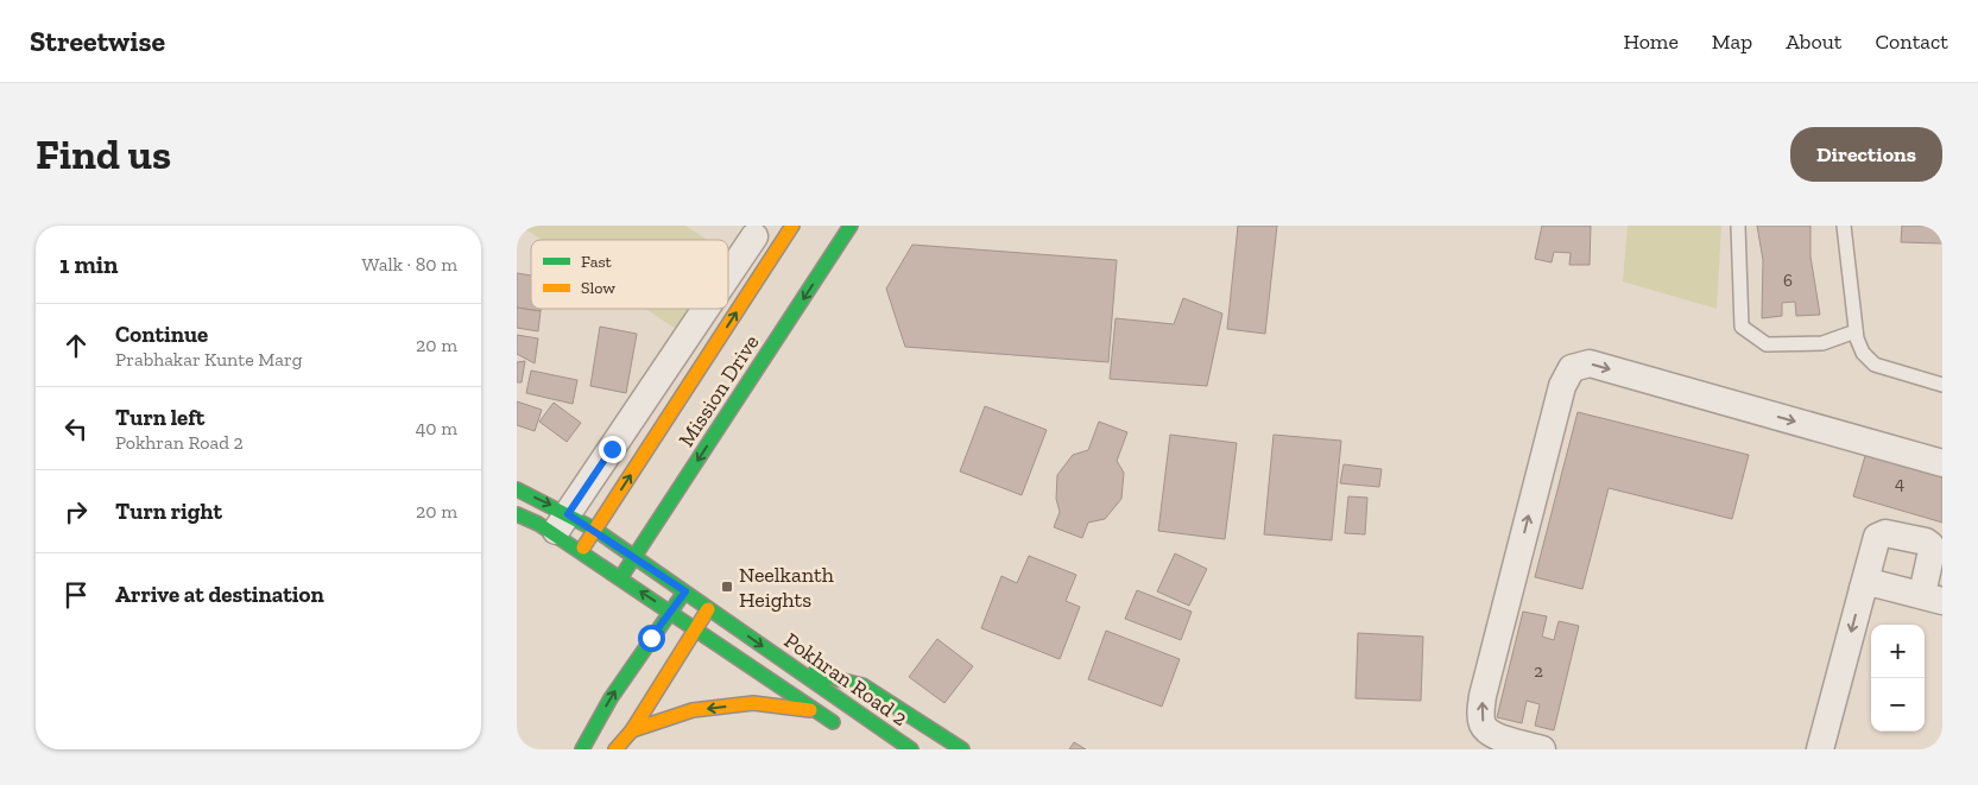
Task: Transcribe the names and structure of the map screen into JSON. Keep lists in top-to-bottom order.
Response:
{
  "streets": {
    "street": ["Mission Drive", "Pokhran Road 2"]
  },
  "crossings": [
    ["Mission Drive", "Pokhran Road 2"]
  ],
  "places": {
    "transit": ["Neelkanth Heights"]
  },
  "house_numbers": ["6", "4", "2"],
  "legend": ["Fast", "Slow"],
  "page": {
    "header": "Streetwise",
    "nav": [
      "Home",
      "Map",
      "About",
      "Contact"
    ],
    "buttons": "Directions",
    "title": "Find us",
    "heading": ["1 min", "Walk · 80 m"],
    "list": [
      ["Continue", "Prabhakar Kunte Marg", "20 m"],
      ["Turn left", "Pokhran Road 2", "40 m"],
      ["Turn right", "20 m"],
      "Arrive at destination"
    ],
    "map_buttons": ["+", "−"]
  }
}
